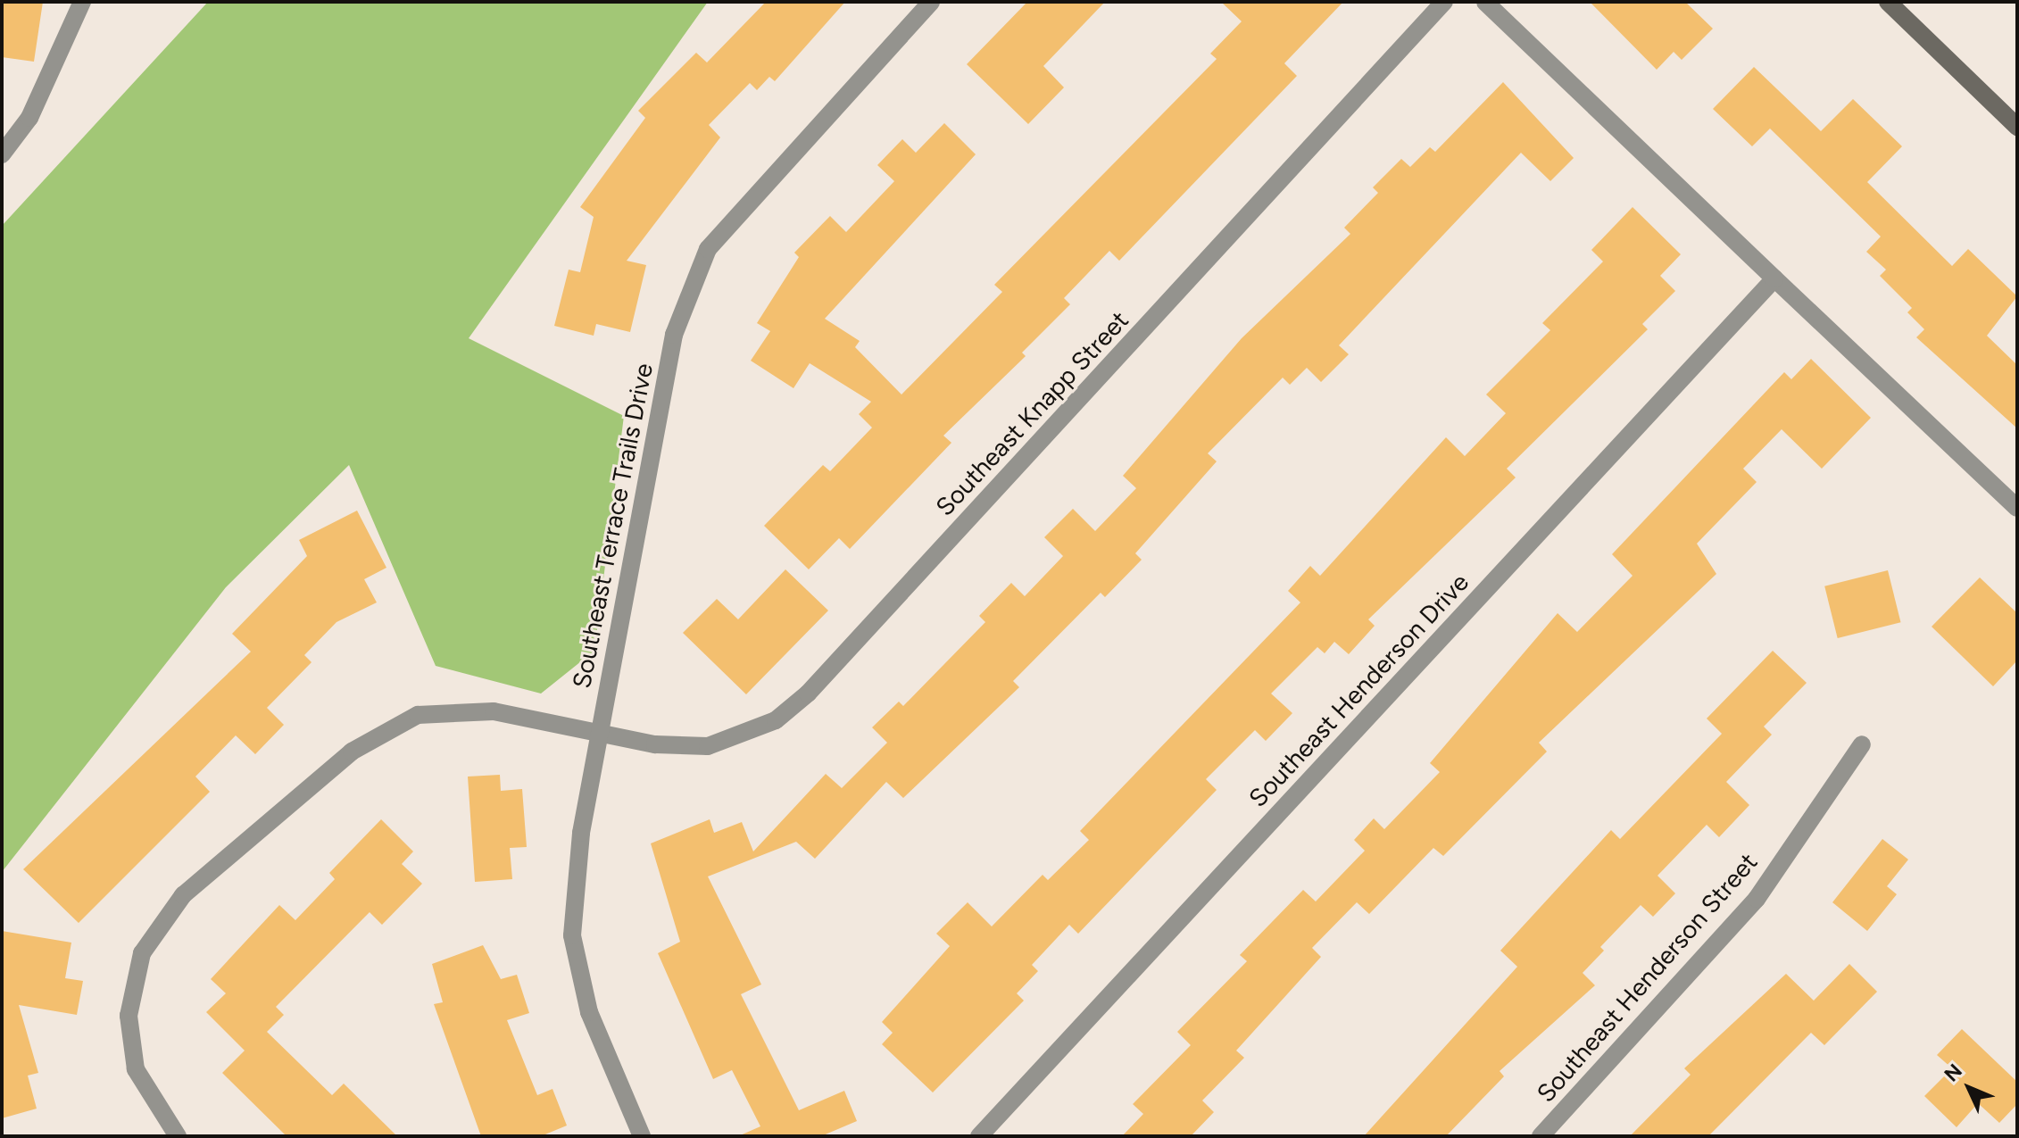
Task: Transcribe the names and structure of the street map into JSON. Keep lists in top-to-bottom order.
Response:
{
  "streets": {
    "street": [
      "Southeast Knapp Street",
      "Southeast Terrace Trails Drive",
      "Southeast Henderson Drive",
      "Southeast Henderson Street"
    ]
  },
  "crossings": [
    ["Southeast Knapp Street", "Southeast Terrace Trails Drive"]
  ],
  "north": "top left"
}
